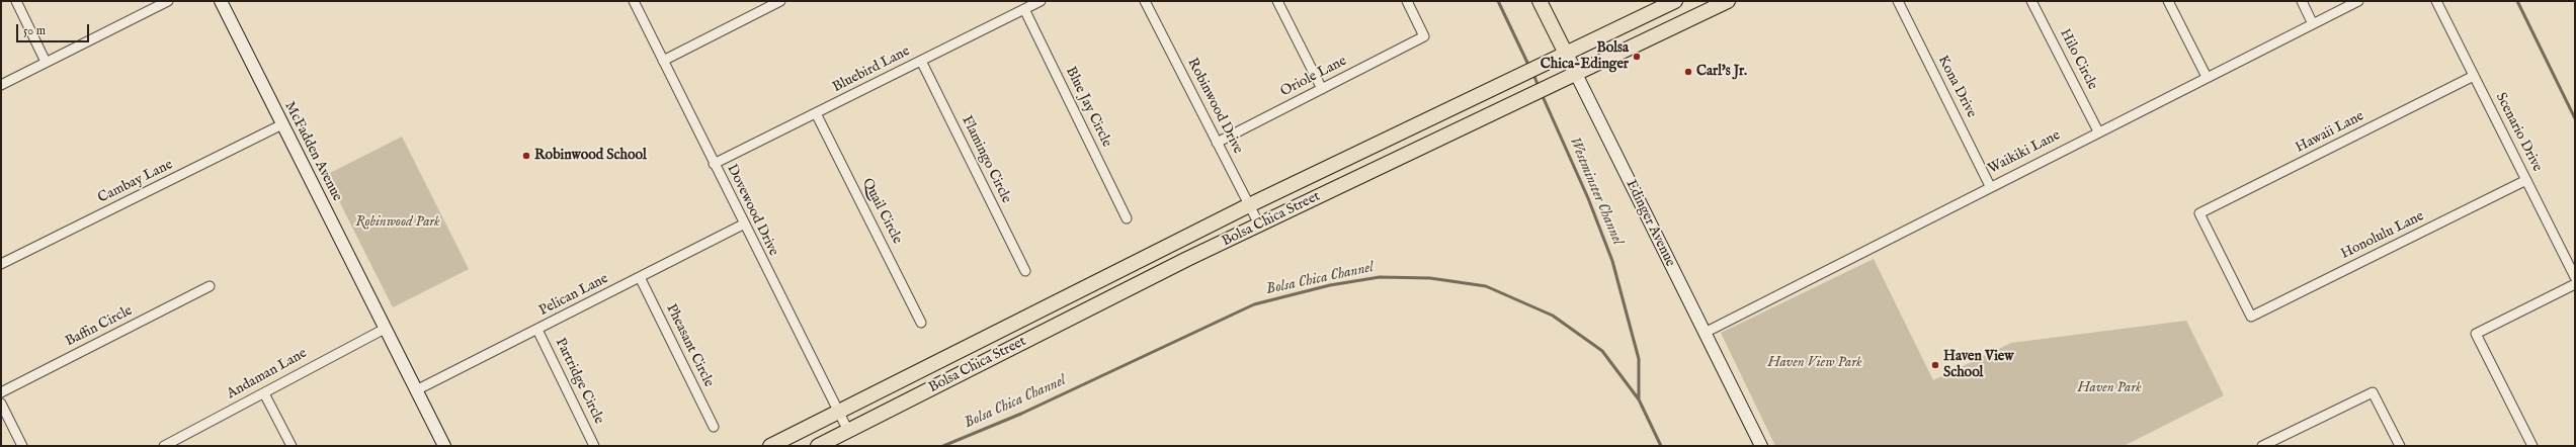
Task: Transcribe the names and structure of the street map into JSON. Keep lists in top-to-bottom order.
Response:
{
  "streets": {
    "main road": ["Bolsa Chica Street", "Edinger Avenue"],
    "street": [
      "Hilo Circle",
      "Bluebird Lane",
      "Oriole Lane",
      "Kona Drive",
      "Robinwood Drive",
      "Blue Jay Circle",
      "Hawaii Lane",
      "Scenario Drive",
      "McFadden Avenue",
      "Waikiki Lane",
      "Flamingo Circle",
      "Cambay Lane",
      "Dovewood Drive",
      "Quail Circle",
      "Honolulu Lane",
      "Pelican Lane",
      "Baffin Circle",
      "Pheasant Circle",
      "Andaman Lane",
      "Partridge Circle"
    ]
  },
  "crossings": [
    ["Hilo Circle", "Waikiki Lane"],
    ["Bluebird Lane", "Blue Jay Circle"],
    ["Bluebird Lane", "Flamingo Circle"],
    ["Bluebird Lane", "Dovewood Drive"],
    ["Bluebird Lane", "Quail Circle"],
    ["Oriole Lane", "Robinwood Drive"],
    ["Kona Drive", "Waikiki Lane"],
    ["Robinwood Drive", "Bolsa Chica Street"],
    ["Hawaii Lane", "Scenario Drive"],
    ["Hawaii Lane", "Honolulu Lane"],
    ["Scenario Drive", "Honolulu Lane"],
    ["McFadden Avenue", "Cambay Lane"],
    ["McFadden Avenue", "Pelican Lane"],
    ["McFadden Avenue", "Andaman Lane"],
    ["Waikiki Lane", "Edinger Avenue"],
    ["Dovewood Drive", "Bolsa Chica Street"],
    ["Dovewood Drive", "Pelican Lane"],
    ["Bolsa Chica Street", "Edinger Avenue"],
    ["Pelican Lane", "Pheasant Circle"],
    ["Pelican Lane", "Partridge Circle"]
  ],
  "water": ["Westminster Channel", "Bolsa Chica Channel"],
  "parks": ["Robinwood Park", "Haven View Park", "Haven Park"],
  "places": [
    "Bolsa Chica-Edinger",
    "Carl's Jr.",
    "Robinwood School",
    "Haven View School"
  ],
  "scale_bar": "50 m"
}
